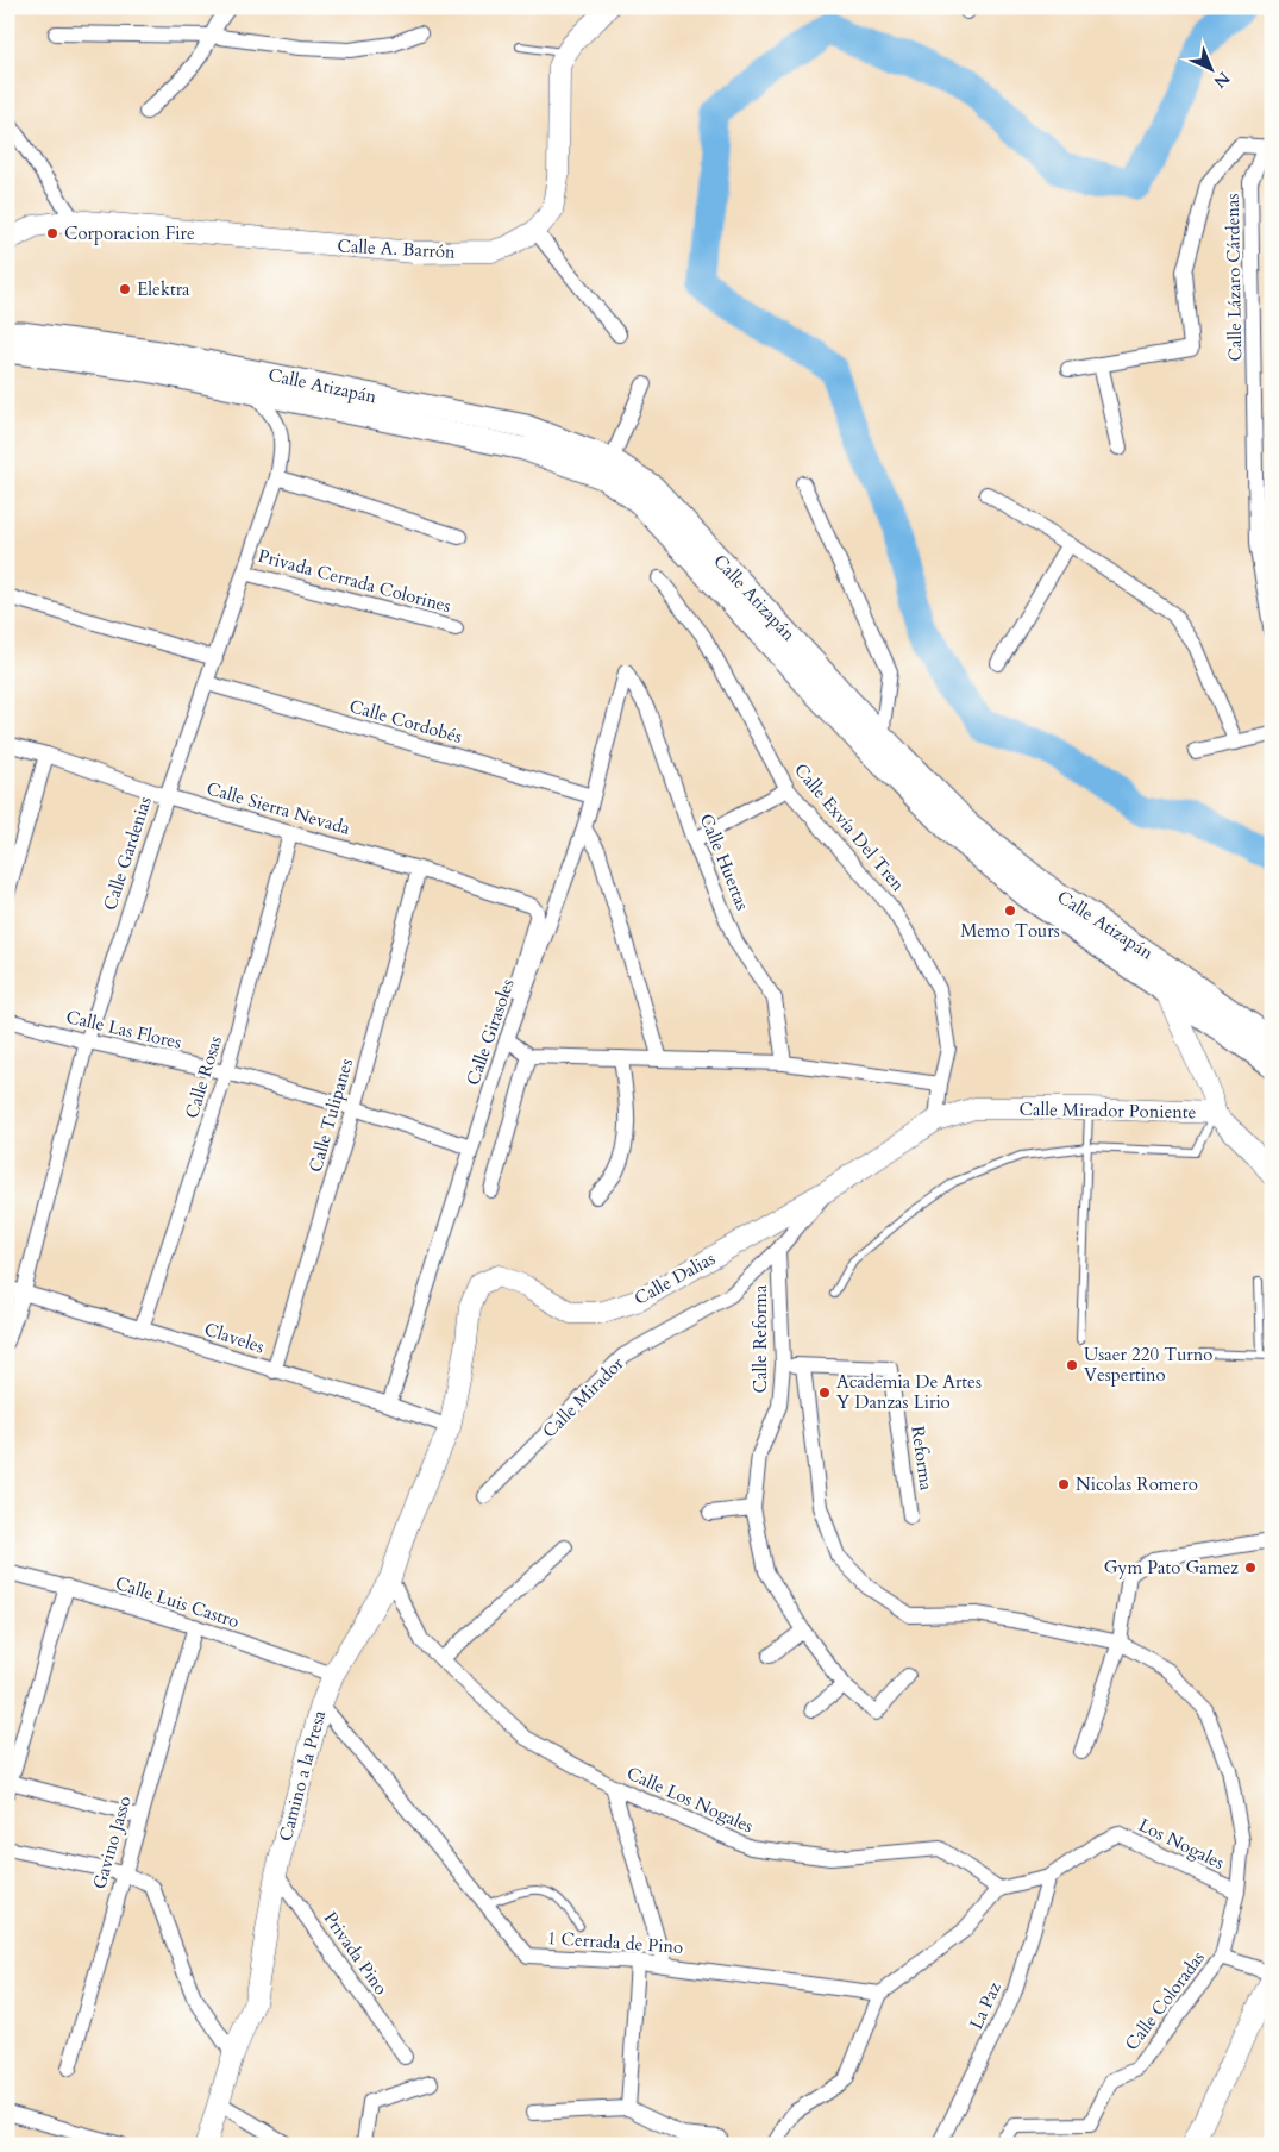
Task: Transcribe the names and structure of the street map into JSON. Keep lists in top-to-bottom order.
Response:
{
  "streets": {
    "main road": ["Calle Atizapán"],
    "street": [
      "Calle A. Barrón",
      "Calle Lázaro Cárdenas",
      "Privada Cerrada Colorines",
      "Calle Cordobés",
      "Calle Sierra Nevada",
      "Calle Exvía Del Tren",
      "Calle Gardenias",
      "Calle Huertas",
      "Calle Las Flores",
      "Calle Girasoles",
      "Calle Rosas",
      "Calle Mirador Poniente",
      "Calle Tulipanes",
      "Calle Dalias",
      "Claveles",
      "Calle Reforma",
      "Calle Mirador",
      "Reforma",
      "Calle Luis Castro",
      "Camino a la Presa",
      "Calle Los Nogales",
      "Gavino Jasso",
      "Los Nogales",
      "1 Cerrada de Pino",
      "Privada Pino",
      "Calle Coloradas",
      "La Paz"
    ]
  },
  "crossings": [
    ["Calle Atizapán", "Calle Gardenias"],
    ["Privada Cerrada Colorines", "Calle Gardenias"],
    ["Calle Cordobés", "Calle Gardenias"],
    ["Calle Cordobés", "Calle Girasoles"],
    ["Calle Sierra Nevada", "Calle Gardenias"],
    ["Calle Sierra Nevada", "Calle Girasoles"],
    ["Calle Sierra Nevada", "Calle Rosas"],
    ["Calle Sierra Nevada", "Calle Tulipanes"],
    ["Calle Exvía Del Tren", "Calle Mirador Poniente"],
    ["Calle Gardenias", "Calle Las Flores"],
    ["Calle Gardenias", "Claveles"],
    ["Calle Huertas", "Calle Girasoles"],
    ["Calle Las Flores", "Calle Girasoles"],
    ["Calle Las Flores", "Calle Rosas"],
    ["Calle Las Flores", "Calle Tulipanes"],
    ["Calle Girasoles", "Claveles"],
    ["Calle Rosas", "Claveles"],
    ["Calle Tulipanes", "Claveles"],
    ["Calle Dalias", "Claveles"],
    ["Calle Dalias", "Camino a la Presa"],
    ["Claveles", "Camino a la Presa"],
    ["Calle Reforma", "Calle Mirador"],
    ["Calle Luis Castro", "Camino a la Presa"],
    ["Calle Luis Castro", "Gavino Jasso"],
    ["Camino a la Presa", "Calle Los Nogales"],
    ["Camino a la Presa", "1 Cerrada de Pino"],
    ["Camino a la Presa", "Privada Pino"],
    ["Los Nogales", "La Paz"]
  ],
  "places": [
    "Corporacion Fire",
    "Elektra",
    "Memo Tours",
    "Usaer 220 Turno Vespertino",
    "Academia De Artes Y Danzas Lirio",
    "Nicolas Romero",
    "Gym Pato Gamez"
  ],
  "north": "bottom right"
}
